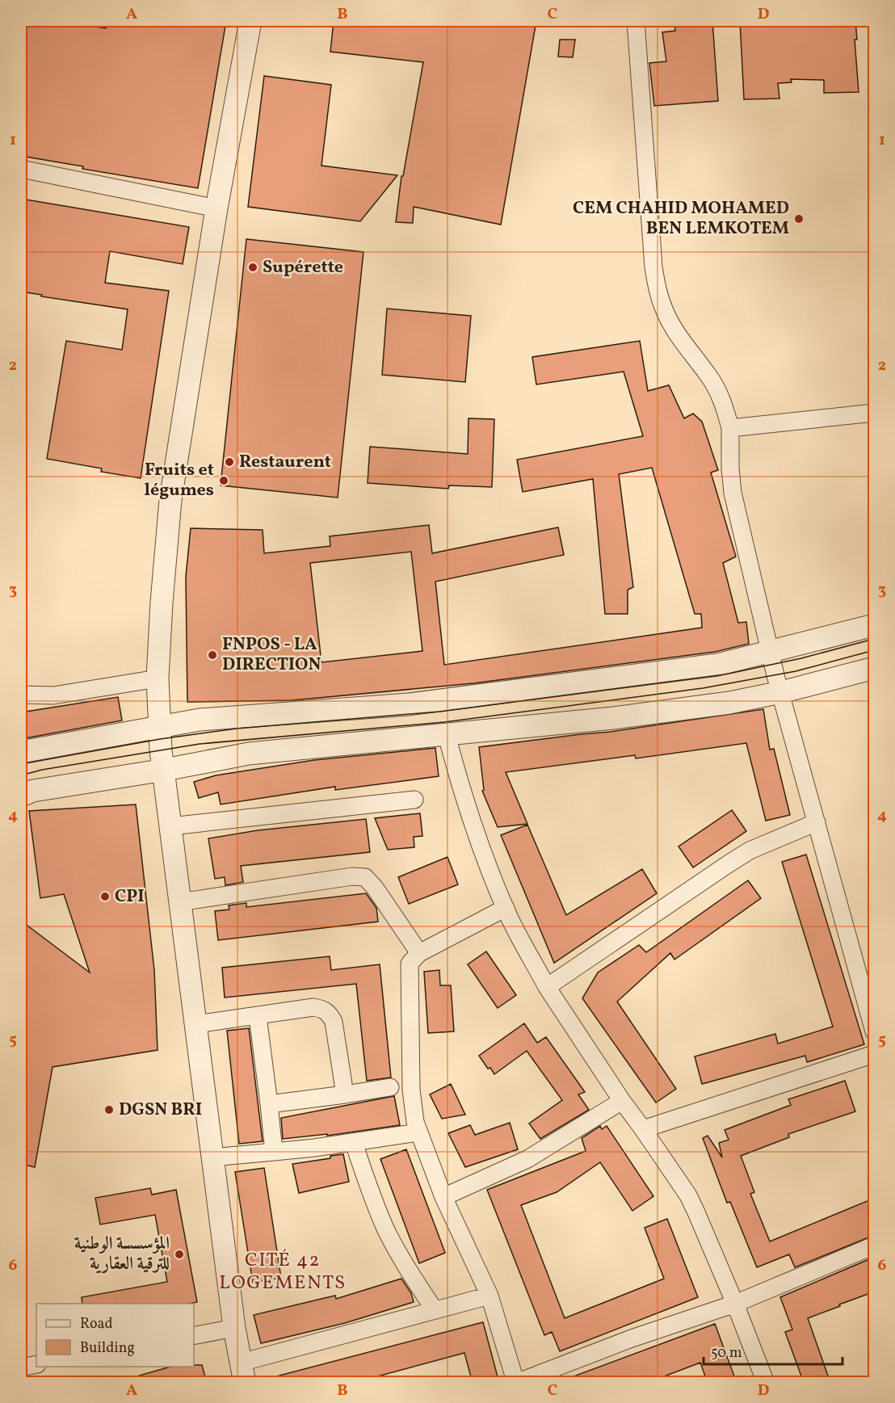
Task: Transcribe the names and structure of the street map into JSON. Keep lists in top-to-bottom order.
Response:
{
  "districts": ["CITÉ 42 LOGEMENTS"],
  "places": [
    "CEM CHAHID MOHAMED BEN LEMKOTEM",
    "Supérette",
    "Restaurent",
    "Fruits et légumes",
    "FNPOS - LA DIRECTION",
    "CPI",
    "DGSN BRI",
    "المؤسسسة الوطنية للترقية العقارية"
  ],
  "legend": ["Road", "Building"],
  "scale_bar": "50 m",
  "grid": {
    "columns": [
      "A",
      "B",
      "C",
      "D"
    ],
    "rows": [
      "1",
      "2",
      "3",
      "4",
      "5",
      "6"
    ]
  }
}
